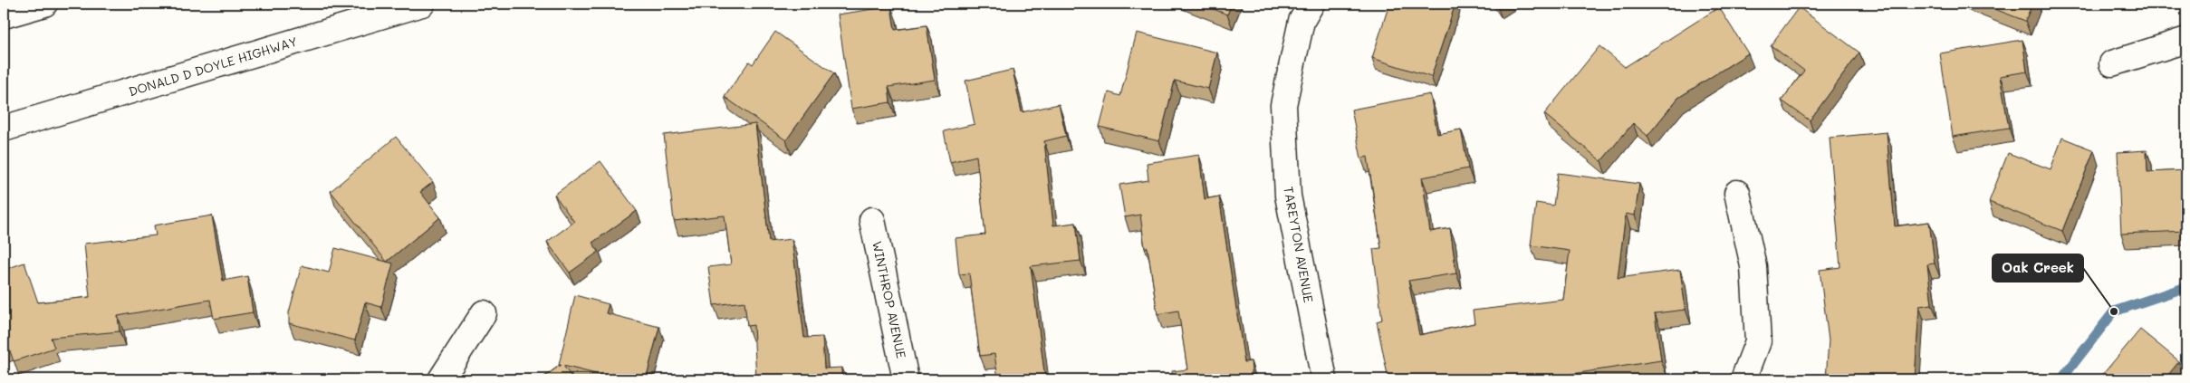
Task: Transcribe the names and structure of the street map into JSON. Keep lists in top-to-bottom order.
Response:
{
  "streets": {
    "main road": ["DONALD D DOYLE HIGHWAY", "TAREYTON AVENUE", "WINTHROP AVENUE"]
  },
  "places": ["Oak Creek"]
}
